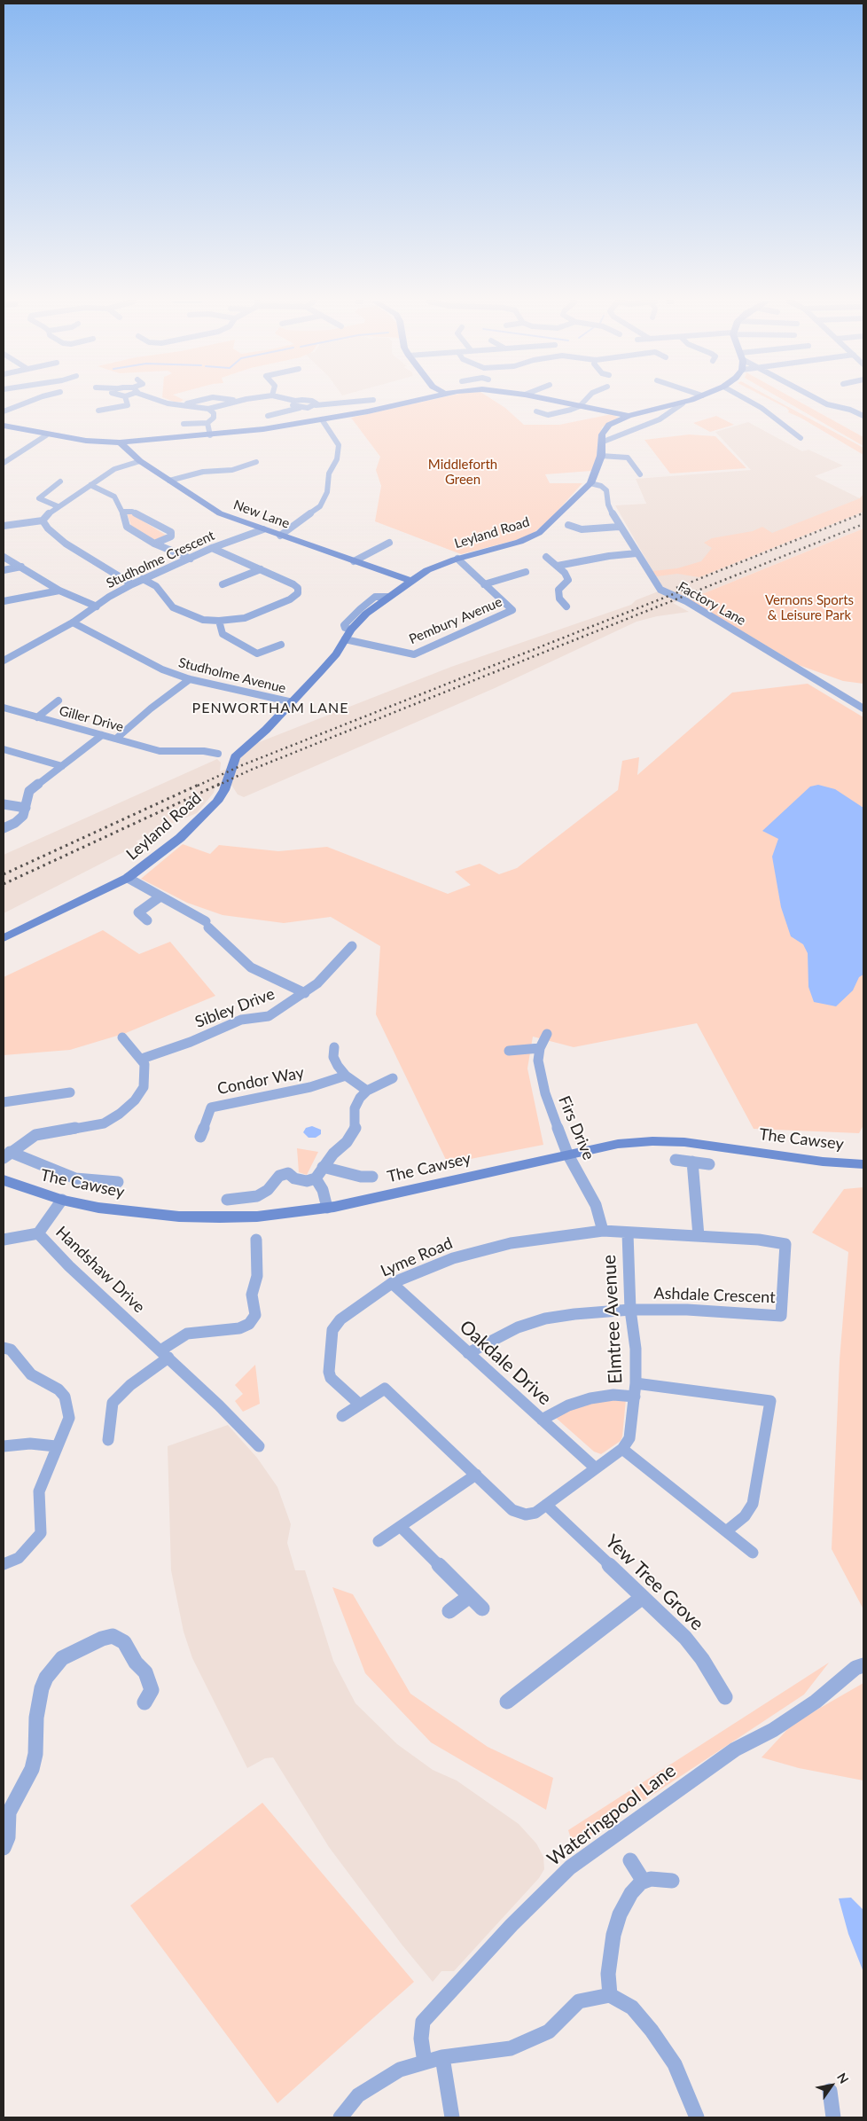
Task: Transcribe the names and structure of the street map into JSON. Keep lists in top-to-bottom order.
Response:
{
  "streets": {
    "street": [
      "New Lane",
      "Leyland Road",
      "Studholme Crescent",
      "Factory Lane",
      "Pembury Avenue",
      "Studholme Avenue",
      "Giller Drive",
      "Sibley Drive",
      "Condor Way",
      "Firs Drive",
      "The Cawsey",
      "Lyme Road",
      "Handshaw Drive",
      "Ashdale Crescent",
      "Elmtree Avenue",
      "Oakdale Drive",
      "Yew Tree Grove",
      "Wateringpool Lane"
    ]
  },
  "crossings": [
    ["New Lane", "Leyland Road"],
    ["New Lane", "Studholme Crescent"],
    ["Leyland Road", "Factory Lane"],
    ["Leyland Road", "Pembury Avenue"],
    ["Leyland Road", "Studholme Avenue"],
    ["Studholme Crescent", "Studholme Avenue"],
    ["Firs Drive", "The Cawsey"],
    ["Firs Drive", "Lyme Road"],
    ["The Cawsey", "Handshaw Drive"],
    ["Lyme Road", "Ashdale Crescent"],
    ["Lyme Road", "Elmtree Avenue"],
    ["Lyme Road", "Oakdale Drive"],
    ["Ashdale Crescent", "Elmtree Avenue"]
  ],
  "districts": ["PENWORTHAM LANE"],
  "parks": ["Middleforth Green", "Vernons Sports & Leisure Park"],
  "north": "top right"
}
